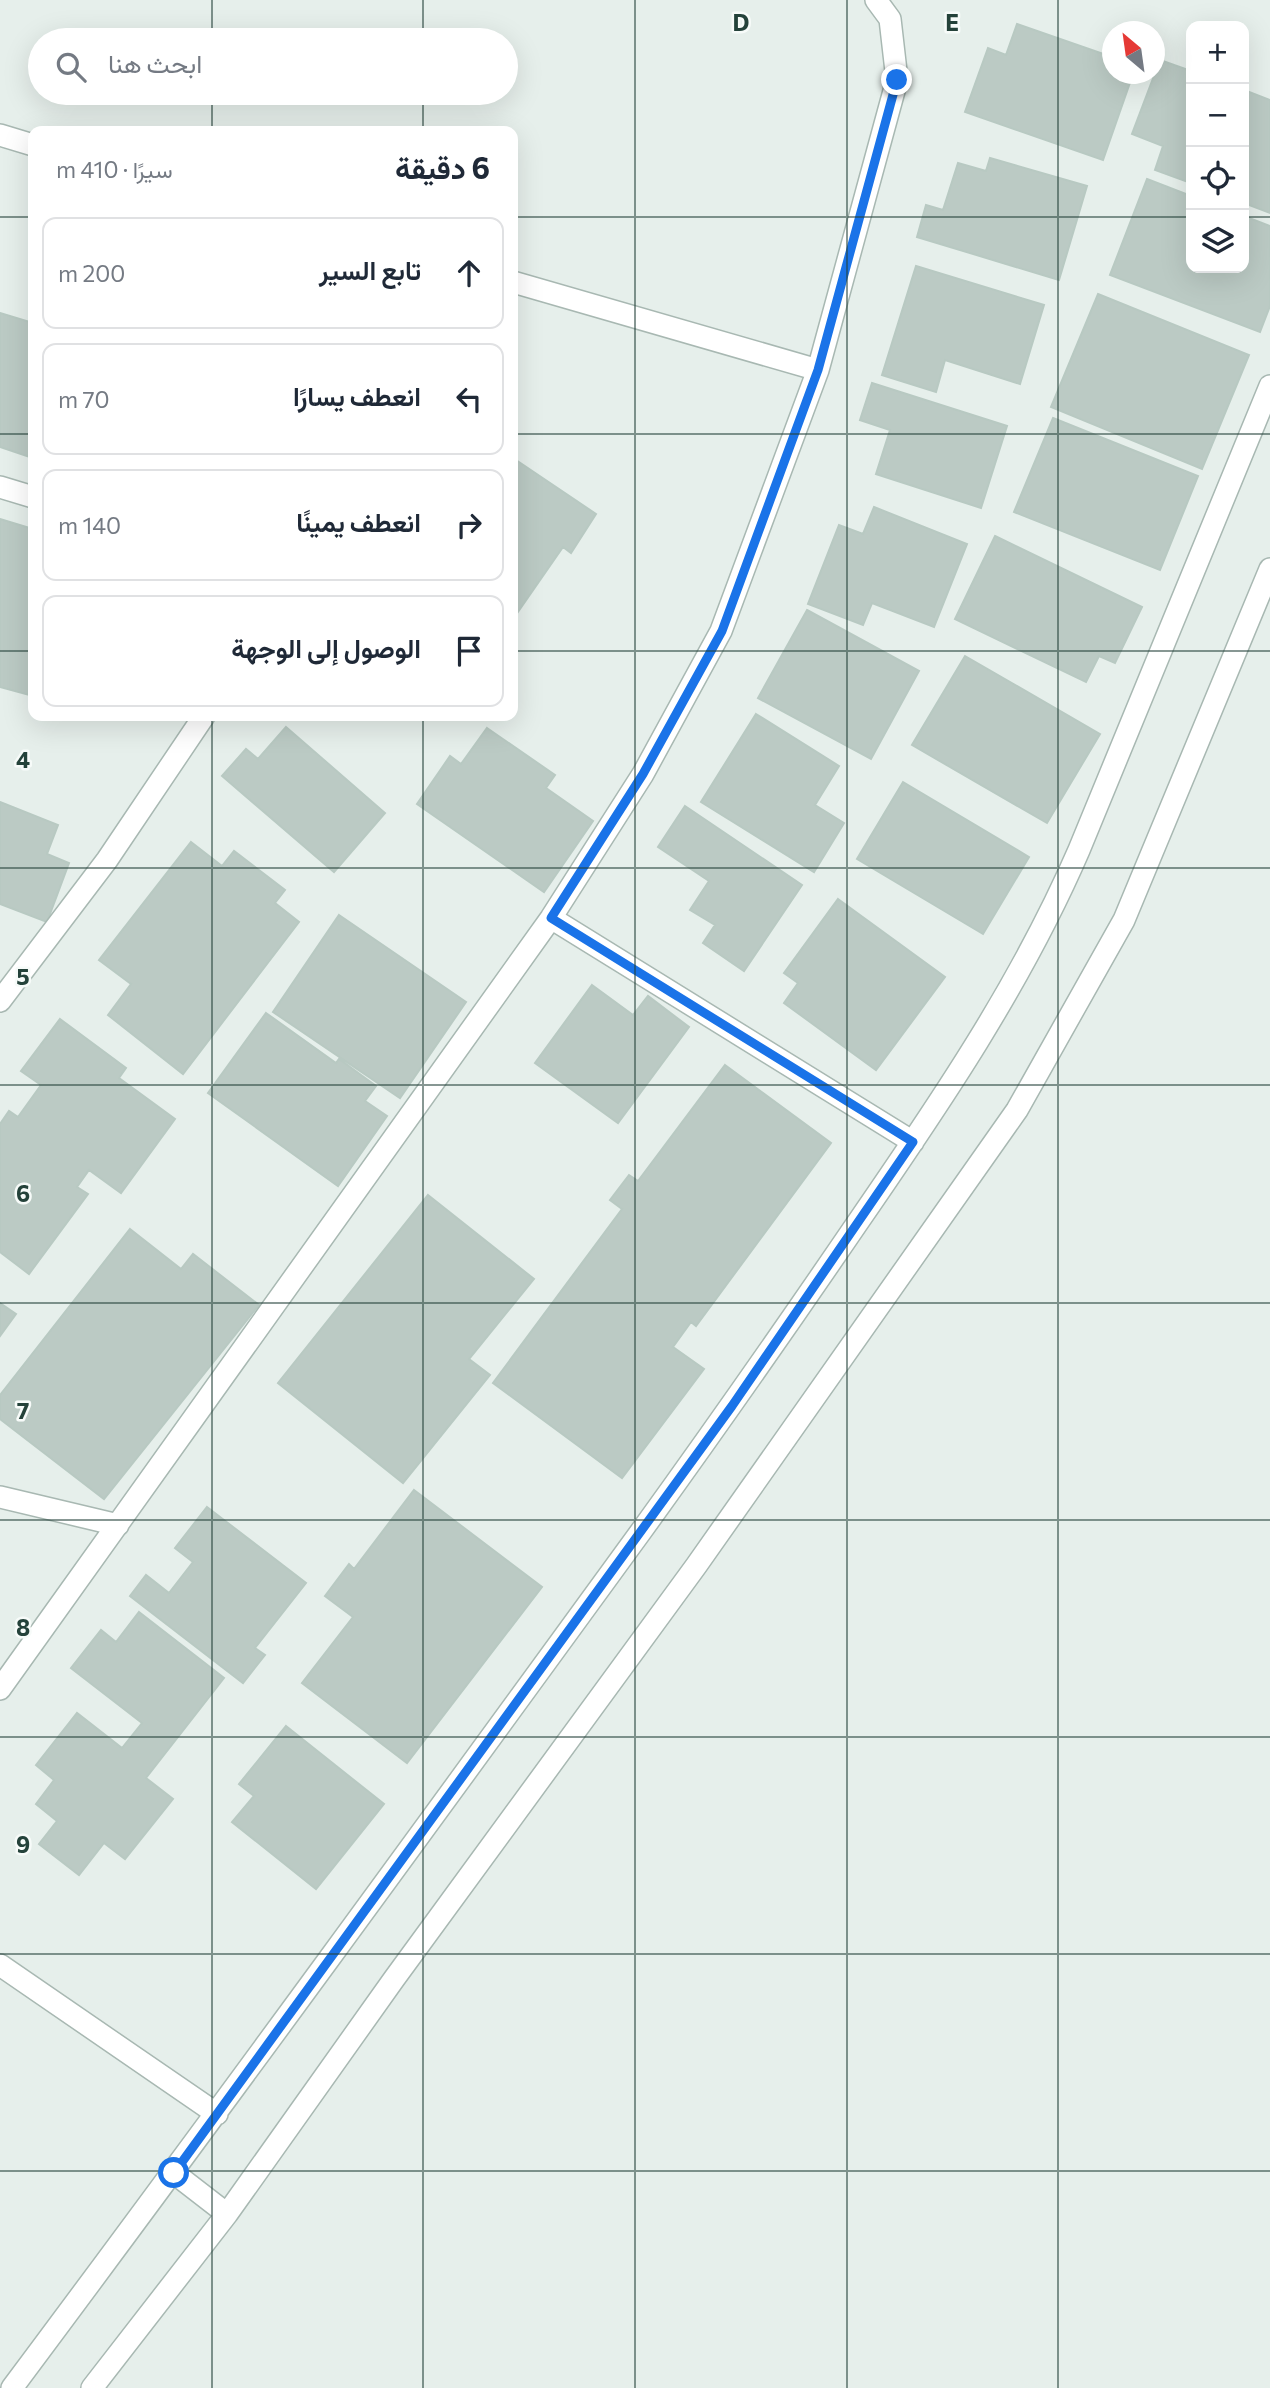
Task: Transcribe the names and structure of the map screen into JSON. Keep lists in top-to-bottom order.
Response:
{
  "north": "top left",
  "page": {
    "map_buttons": ["+", "−"],
    "search": "ابحث هنا",
    "heading": ["6 دقيقة", "سيرًا · 410 m"],
    "list": [
      ["تابع السير", "200 m"],
      ["انعطف يسارًا", "70 m"],
      ["انعطف يمينًا", "140 m"],
      "الوصول إلى الوجهة"
    ]
  },
  "grid": {
    "columns": ["D", "E"],
    "rows": [
      "4",
      "5",
      "6",
      "7",
      "8",
      "9"
    ]
  }
}
